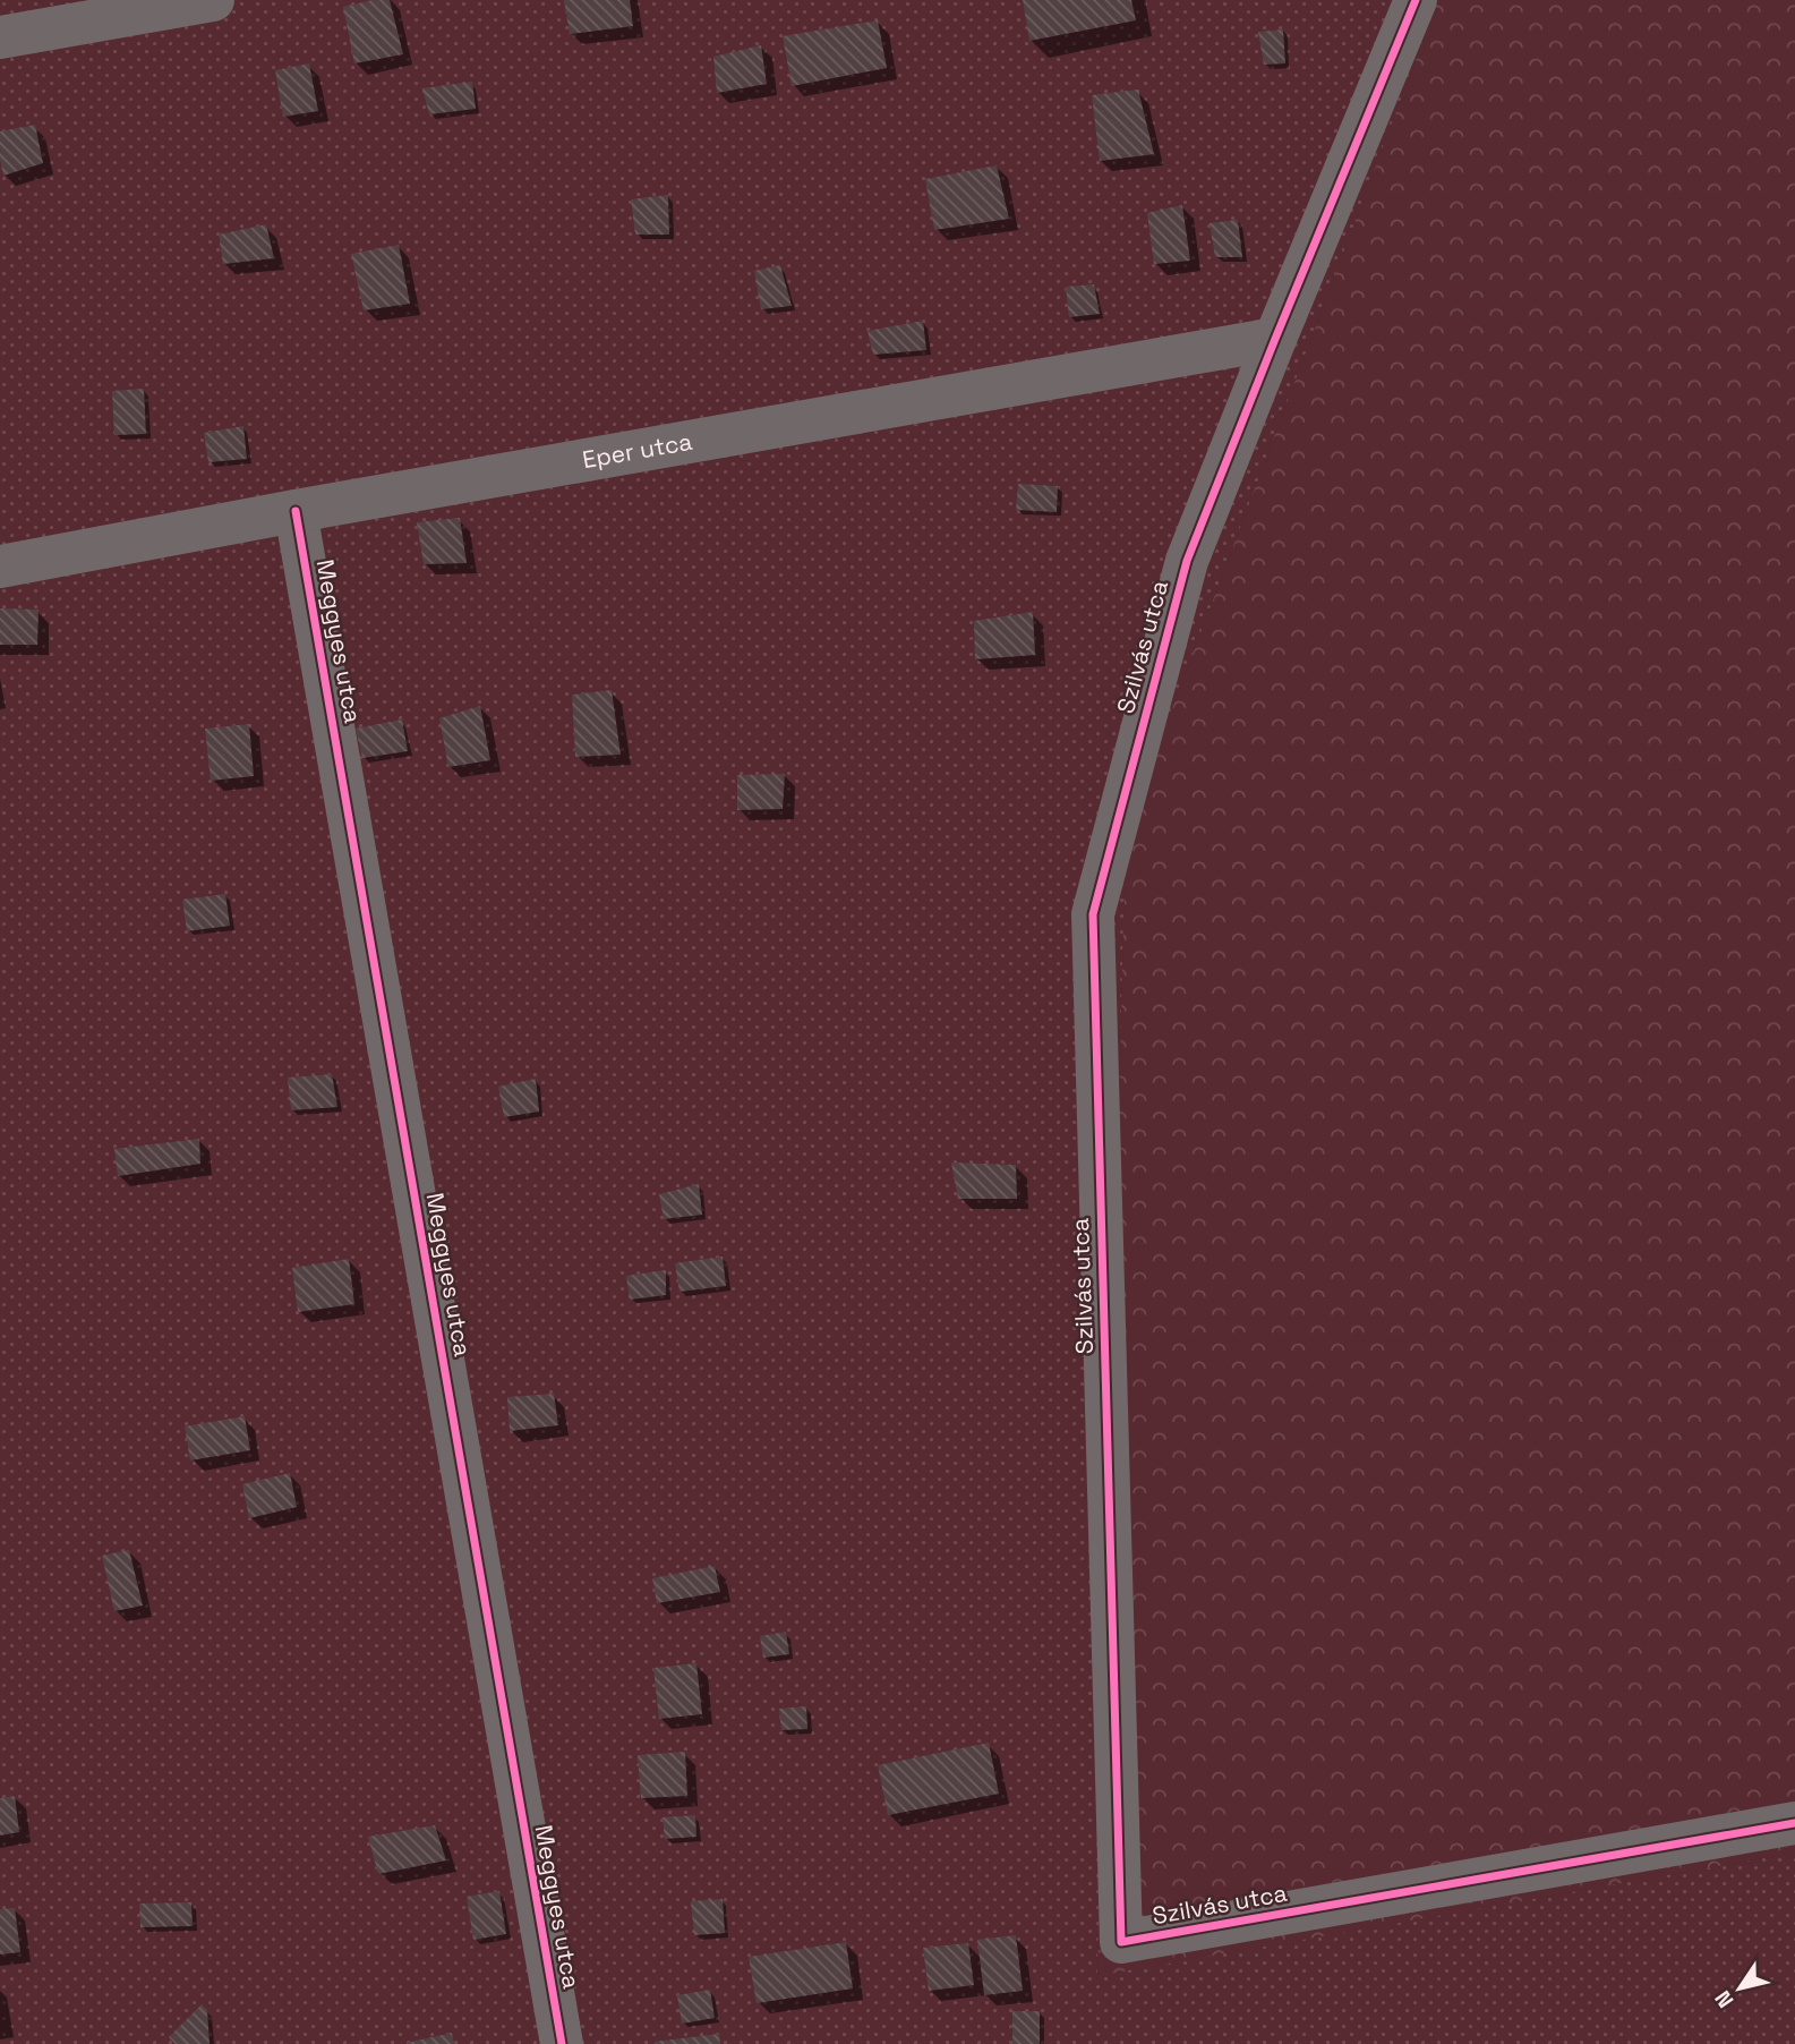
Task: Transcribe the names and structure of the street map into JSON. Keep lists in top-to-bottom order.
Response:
{
  "streets": {
    "street": ["Eper utca", "Meggyes utca", "Szilvás utca"]
  },
  "crossings": [
    ["Eper utca", "Meggyes utca"],
    ["Eper utca", "Szilvás utca"]
  ],
  "north": "bottom left"
}
